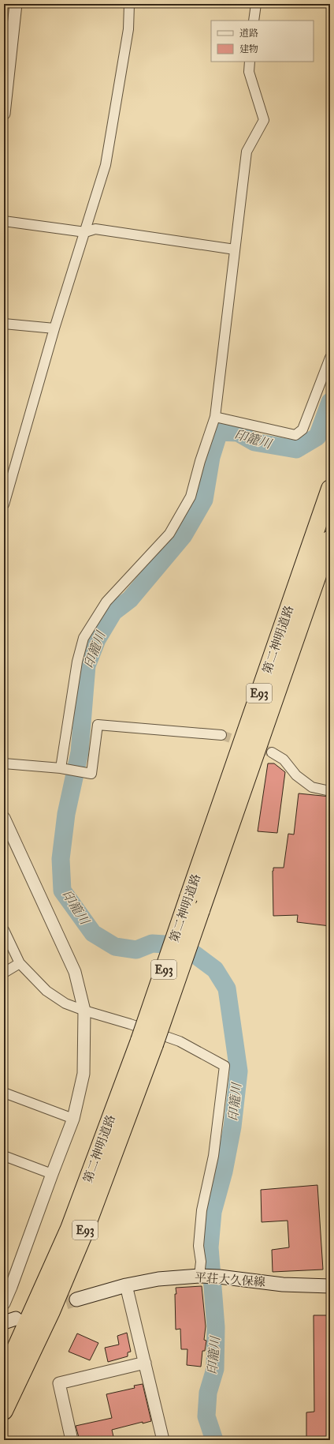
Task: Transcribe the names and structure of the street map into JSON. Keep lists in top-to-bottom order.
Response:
{
  "streets": {
    "highway": ["第二神明道路", "E93"],
    "main road": ["平荘大久保線"]
  },
  "water": ["印籠川"],
  "legend": ["道路", "建物"]
}
